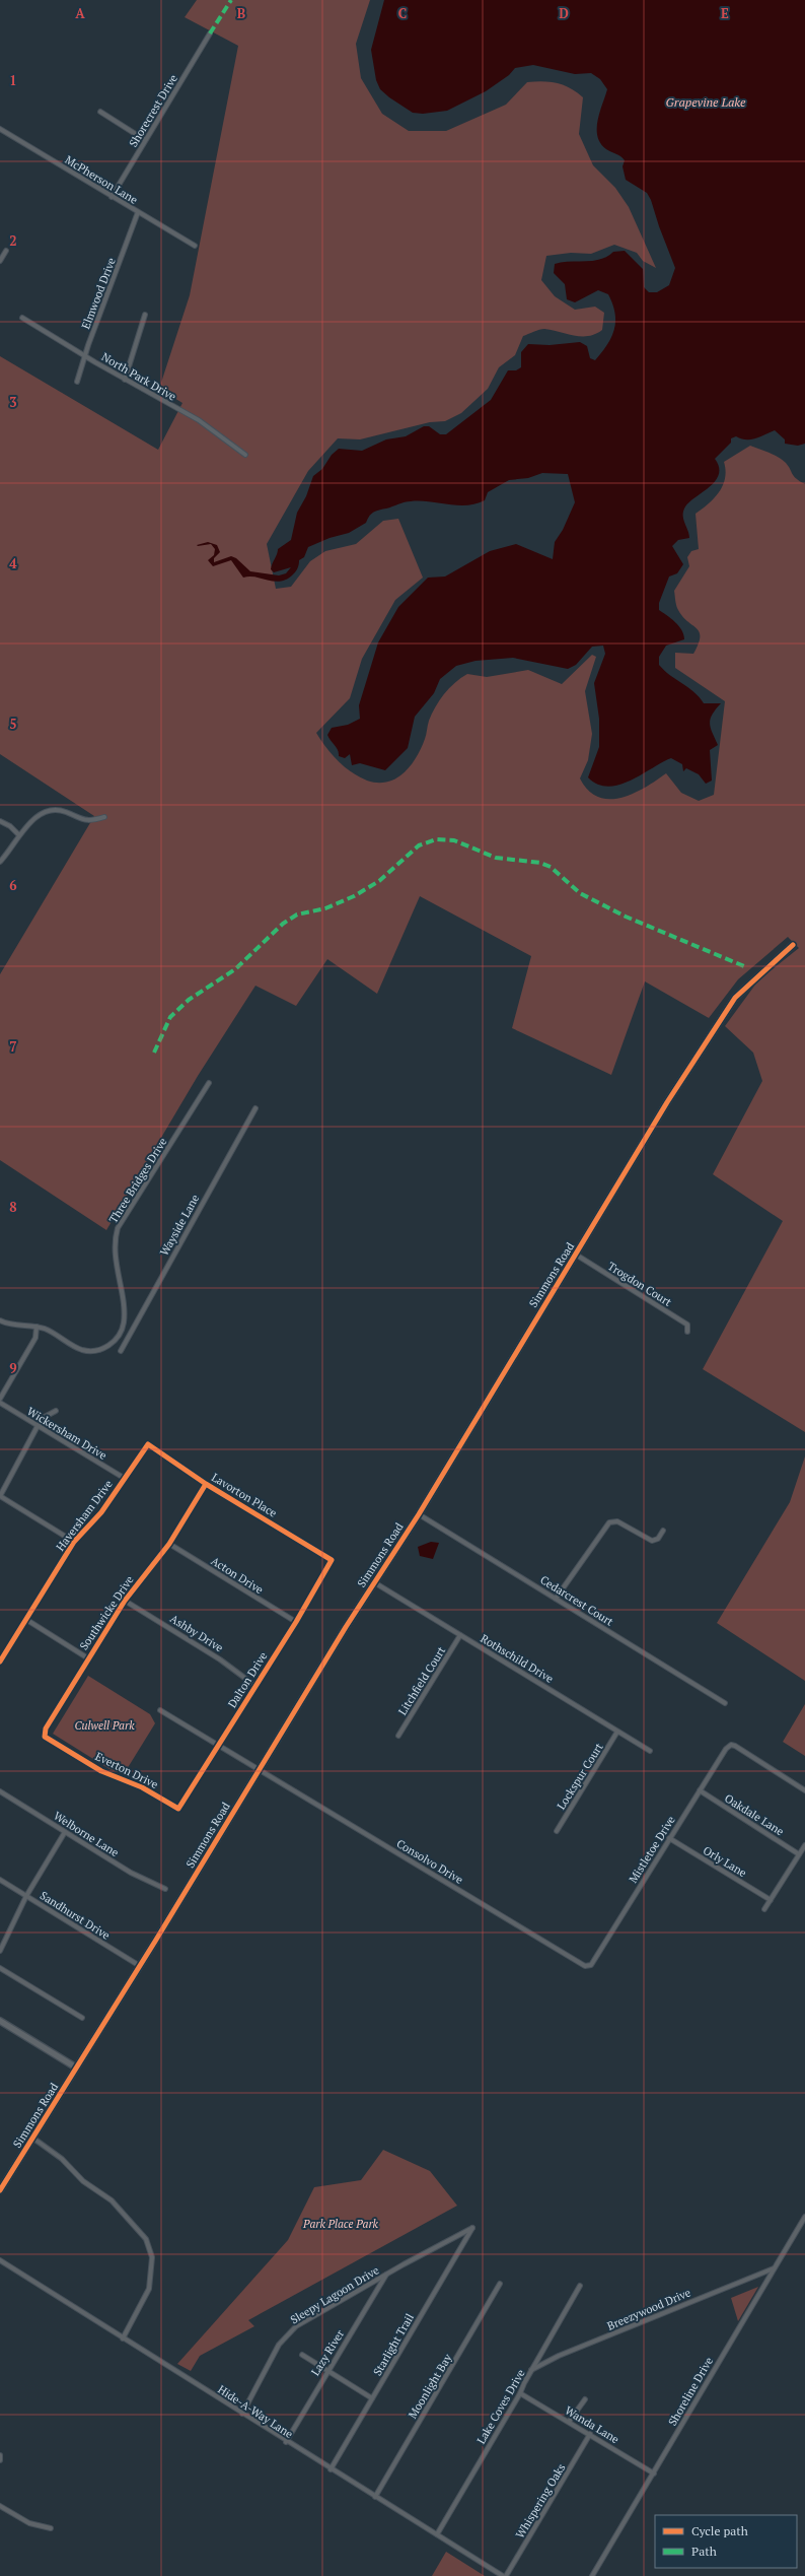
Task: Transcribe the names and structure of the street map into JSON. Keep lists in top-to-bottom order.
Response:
{
  "streets": {
    "street": [
      "Shorecrest Drive",
      "McPherson Lane",
      "Elmwood Drive",
      "North Park Drive",
      "Three Bridges Drive",
      "Wayside Lane",
      "Simmons Road",
      "Trogdon Court",
      "Wickersham Drive",
      "Lavorton Place",
      "Haversham Drive",
      "Acton Drive",
      "Cedarcrest Court",
      "Southwicke Drive",
      "Ashby Drive",
      "Rothschild Drive",
      "Dalton Drive",
      "Litchfield Court",
      "Everton Drive",
      "Lockspur Court",
      "Oakdale Lane",
      "Welborne Lane",
      "Mistletoe Drive",
      "Consolvo Drive",
      "Orly Lane",
      "Sandhurst Drive",
      "Sleepy Lagoon Drive",
      "Breezywood Drive",
      "Starlight Trail",
      "Lazy River",
      "Moonlight Bay",
      "Shoreline Drive",
      "Lake Coves Drive",
      "Hide-A-Way Lane",
      "Wanda Lane",
      "Whispering Oaks"
    ]
  },
  "crossings": [
    ["Shorecrest Drive", "McPherson Lane"],
    ["McPherson Lane", "Elmwood Drive"],
    ["Elmwood Drive", "North Park Drive"],
    ["Simmons Road", "Trogdon Court"],
    ["Simmons Road", "Cedarcrest Court"],
    ["Simmons Road", "Rothschild Drive"],
    ["Simmons Road", "Consolvo Drive"],
    ["Simmons Road", "Sandhurst Drive"],
    ["Wickersham Drive", "Haversham Drive"],
    ["Lavorton Place", "Haversham Drive"],
    ["Lavorton Place", "Southwicke Drive"],
    ["Lavorton Place", "Dalton Drive"],
    ["Acton Drive", "Southwicke Drive"],
    ["Acton Drive", "Dalton Drive"],
    ["Southwicke Drive", "Ashby Drive"],
    ["Southwicke Drive", "Everton Drive"],
    ["Ashby Drive", "Dalton Drive"],
    ["Rothschild Drive", "Litchfield Court"],
    ["Rothschild Drive", "Lockspur Court"],
    ["Dalton Drive", "Everton Drive"],
    ["Dalton Drive", "Consolvo Drive"],
    ["Oakdale Lane", "Mistletoe Drive"],
    ["Mistletoe Drive", "Consolvo Drive"],
    ["Mistletoe Drive", "Orly Lane"],
    ["Sleepy Lagoon Drive", "Starlight Trail"],
    ["Sleepy Lagoon Drive", "Lazy River"],
    ["Sleepy Lagoon Drive", "Hide-A-Way Lane"],
    ["Breezywood Drive", "Shoreline Drive"],
    ["Breezywood Drive", "Lake Coves Drive"],
    ["Starlight Trail", "Hide-A-Way Lane"],
    ["Lazy River", "Hide-A-Way Lane"],
    ["Moonlight Bay", "Hide-A-Way Lane"],
    ["Shoreline Drive", "Wanda Lane"],
    ["Lake Coves Drive", "Hide-A-Way Lane"],
    ["Lake Coves Drive", "Wanda Lane"],
    ["Hide-A-Way Lane", "Whispering Oaks"],
    ["Wanda Lane", "Whispering Oaks"]
  ],
  "water": ["Grapevine Lake"],
  "parks": ["Culwell Park", "Park Place Park"],
  "legend": ["Cycle path", "Path"],
  "grid": {
    "columns": [
      "A",
      "B",
      "C",
      "D",
      "E"
    ],
    "rows": [
      "1",
      "2",
      "3",
      "4",
      "5",
      "6",
      "7",
      "8",
      "9"
    ]
  }
}
